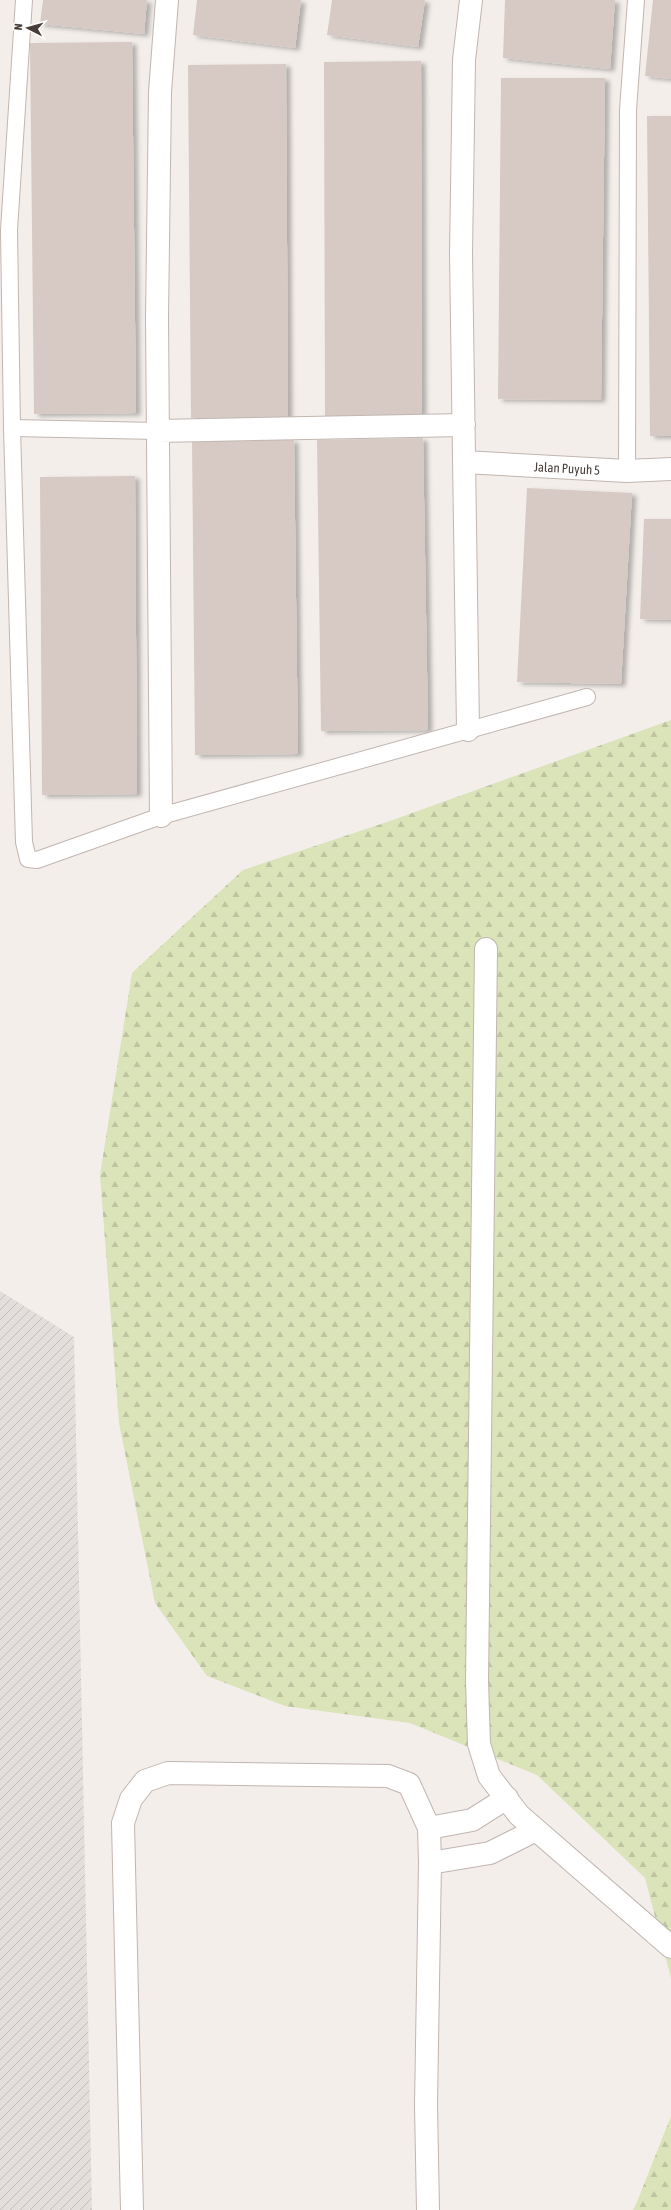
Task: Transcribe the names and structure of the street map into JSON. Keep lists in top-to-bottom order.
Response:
{
  "streets": {
    "street": ["Jalan Puyuh 5"]
  },
  "north": "left"
}
